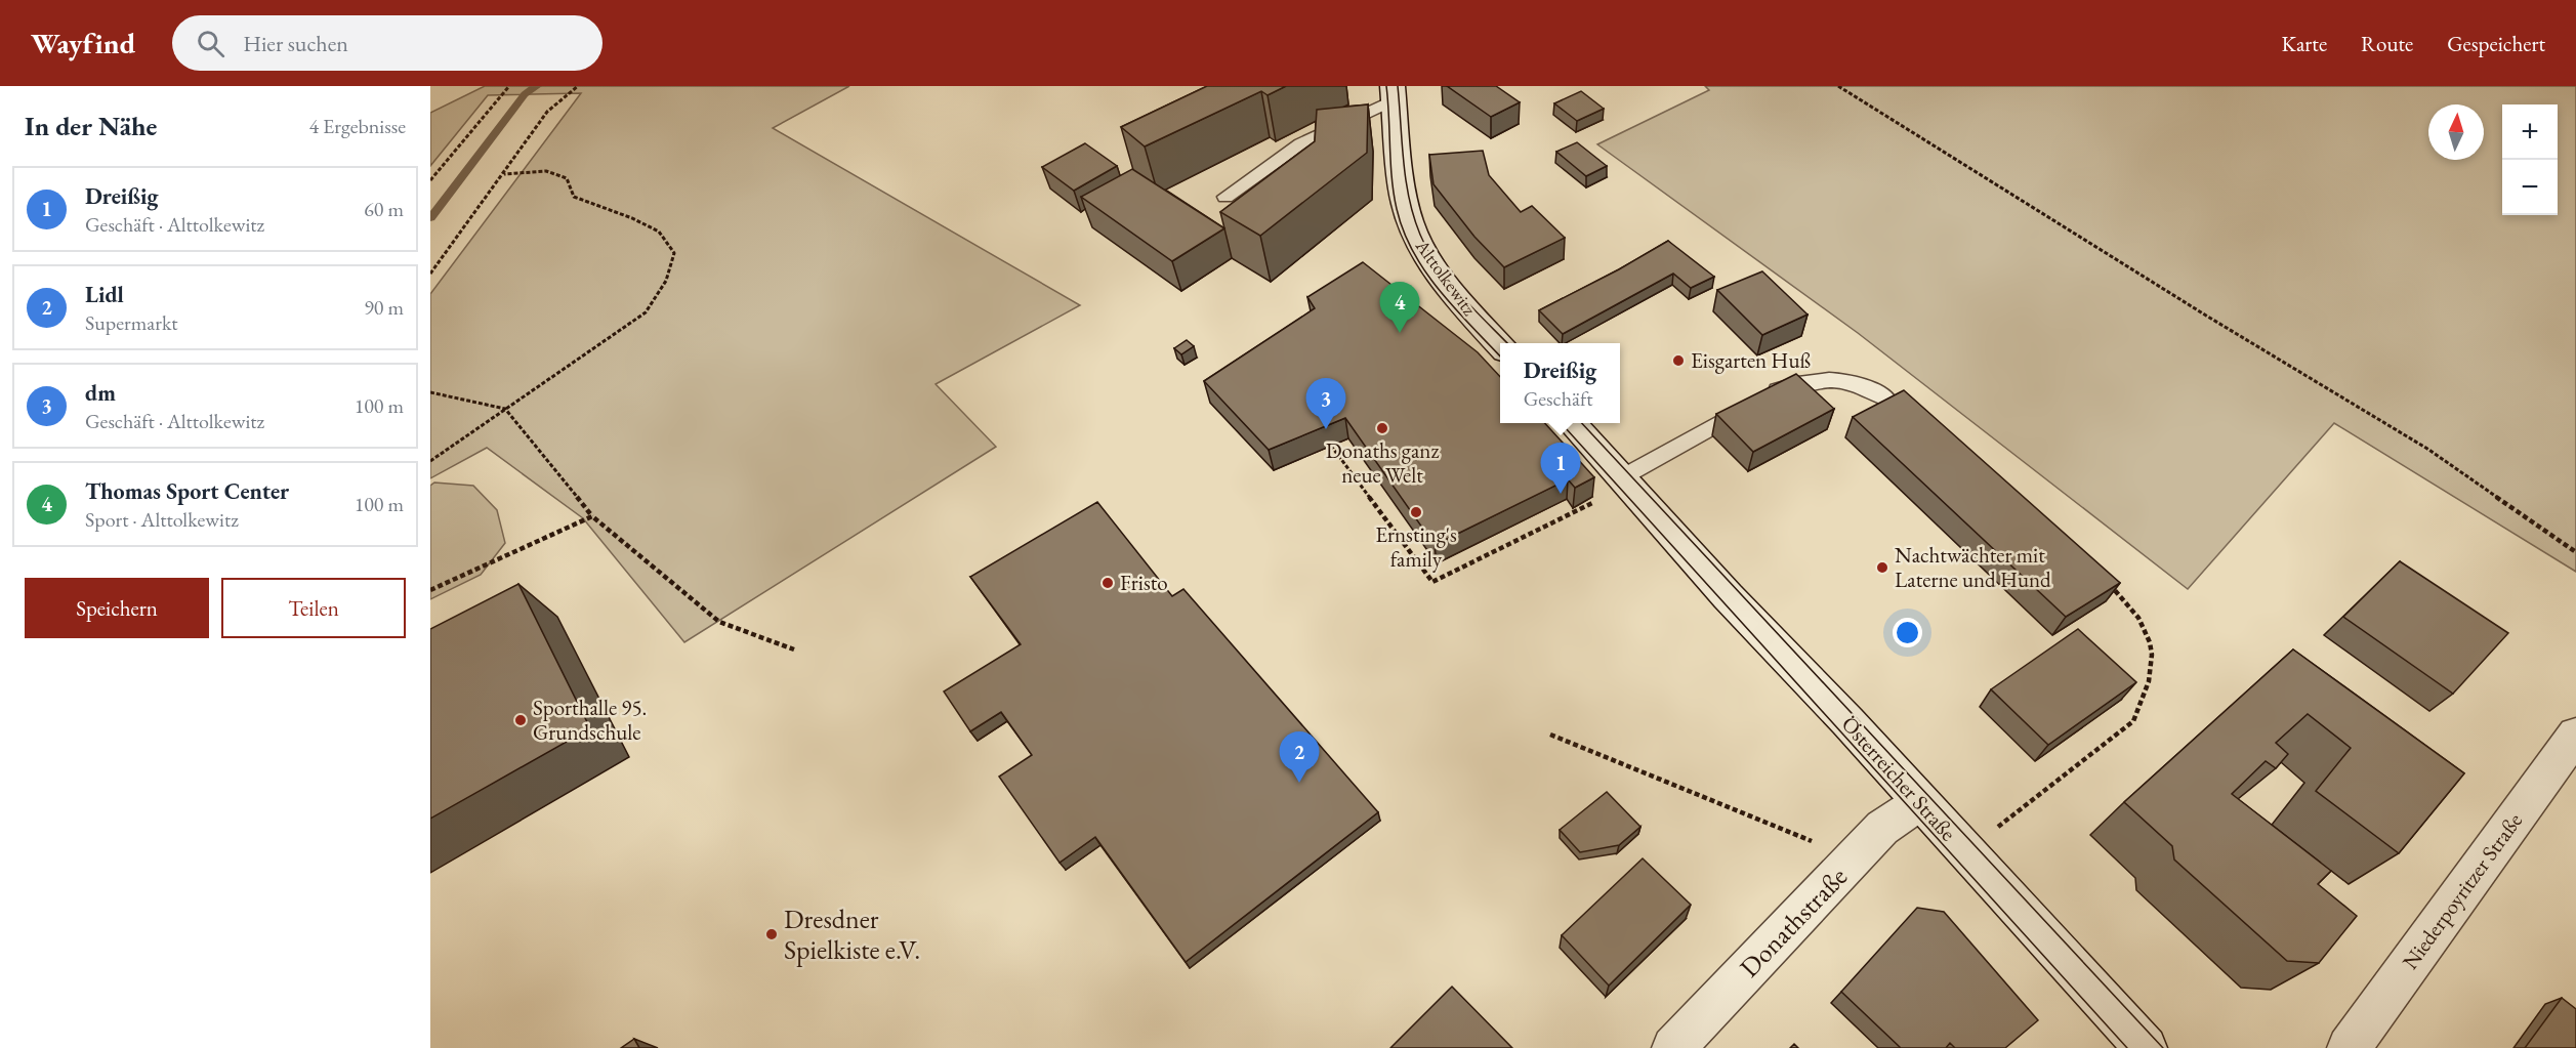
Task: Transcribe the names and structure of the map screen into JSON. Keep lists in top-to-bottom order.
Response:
{
  "streets": {
    "main road": [
      "Alttolkewitz",
      "Österreicher Straße",
      "Niederpoyritzer Straße",
      "Donathstraße"
    ]
  },
  "crossings": [
    ["Österreicher Straße", "Donathstraße"]
  ],
  "places": [
    "Eisgarten Huß",
    "Donaths ganz neue Welt",
    "Ernsting's family",
    "Nachtwächter mit Laterne und Hund",
    "Fristo",
    "Sporthalle 95. Grundschule",
    "Dresdner Spielkiste e.V."
  ],
  "north": "top",
  "page": {
    "header": "Wayfind",
    "search": "Hier suchen",
    "nav": ["Karte", "Route", "Gespeichert"],
    "heading": ["In der Nähe", "4 Ergebnisse"],
    "map_buttons": ["+", "−"],
    "list": [
      {
        "mark": "1",
        "name": "Dreißig",
        "note": "Geschäft · Alttolkewitz",
        "value": "60 m"
      },
      {
        "mark": "2",
        "name": "Lidl",
        "note": "Supermarkt",
        "value": "90 m"
      },
      {
        "mark": "3",
        "name": "dm",
        "note": "Geschäft · Alttolkewitz",
        "value": "100 m"
      },
      {
        "mark": "4",
        "name": "Thomas Sport Center",
        "note": "Sport · Alttolkewitz",
        "value": "100 m"
      }
    ],
    "pins": [
      "4",
      "3",
      "1",
      "2"
    ],
    "popup": ["Dreißig", "Geschäft"],
    "buttons": ["Speichern", "Teilen"]
  }
}
